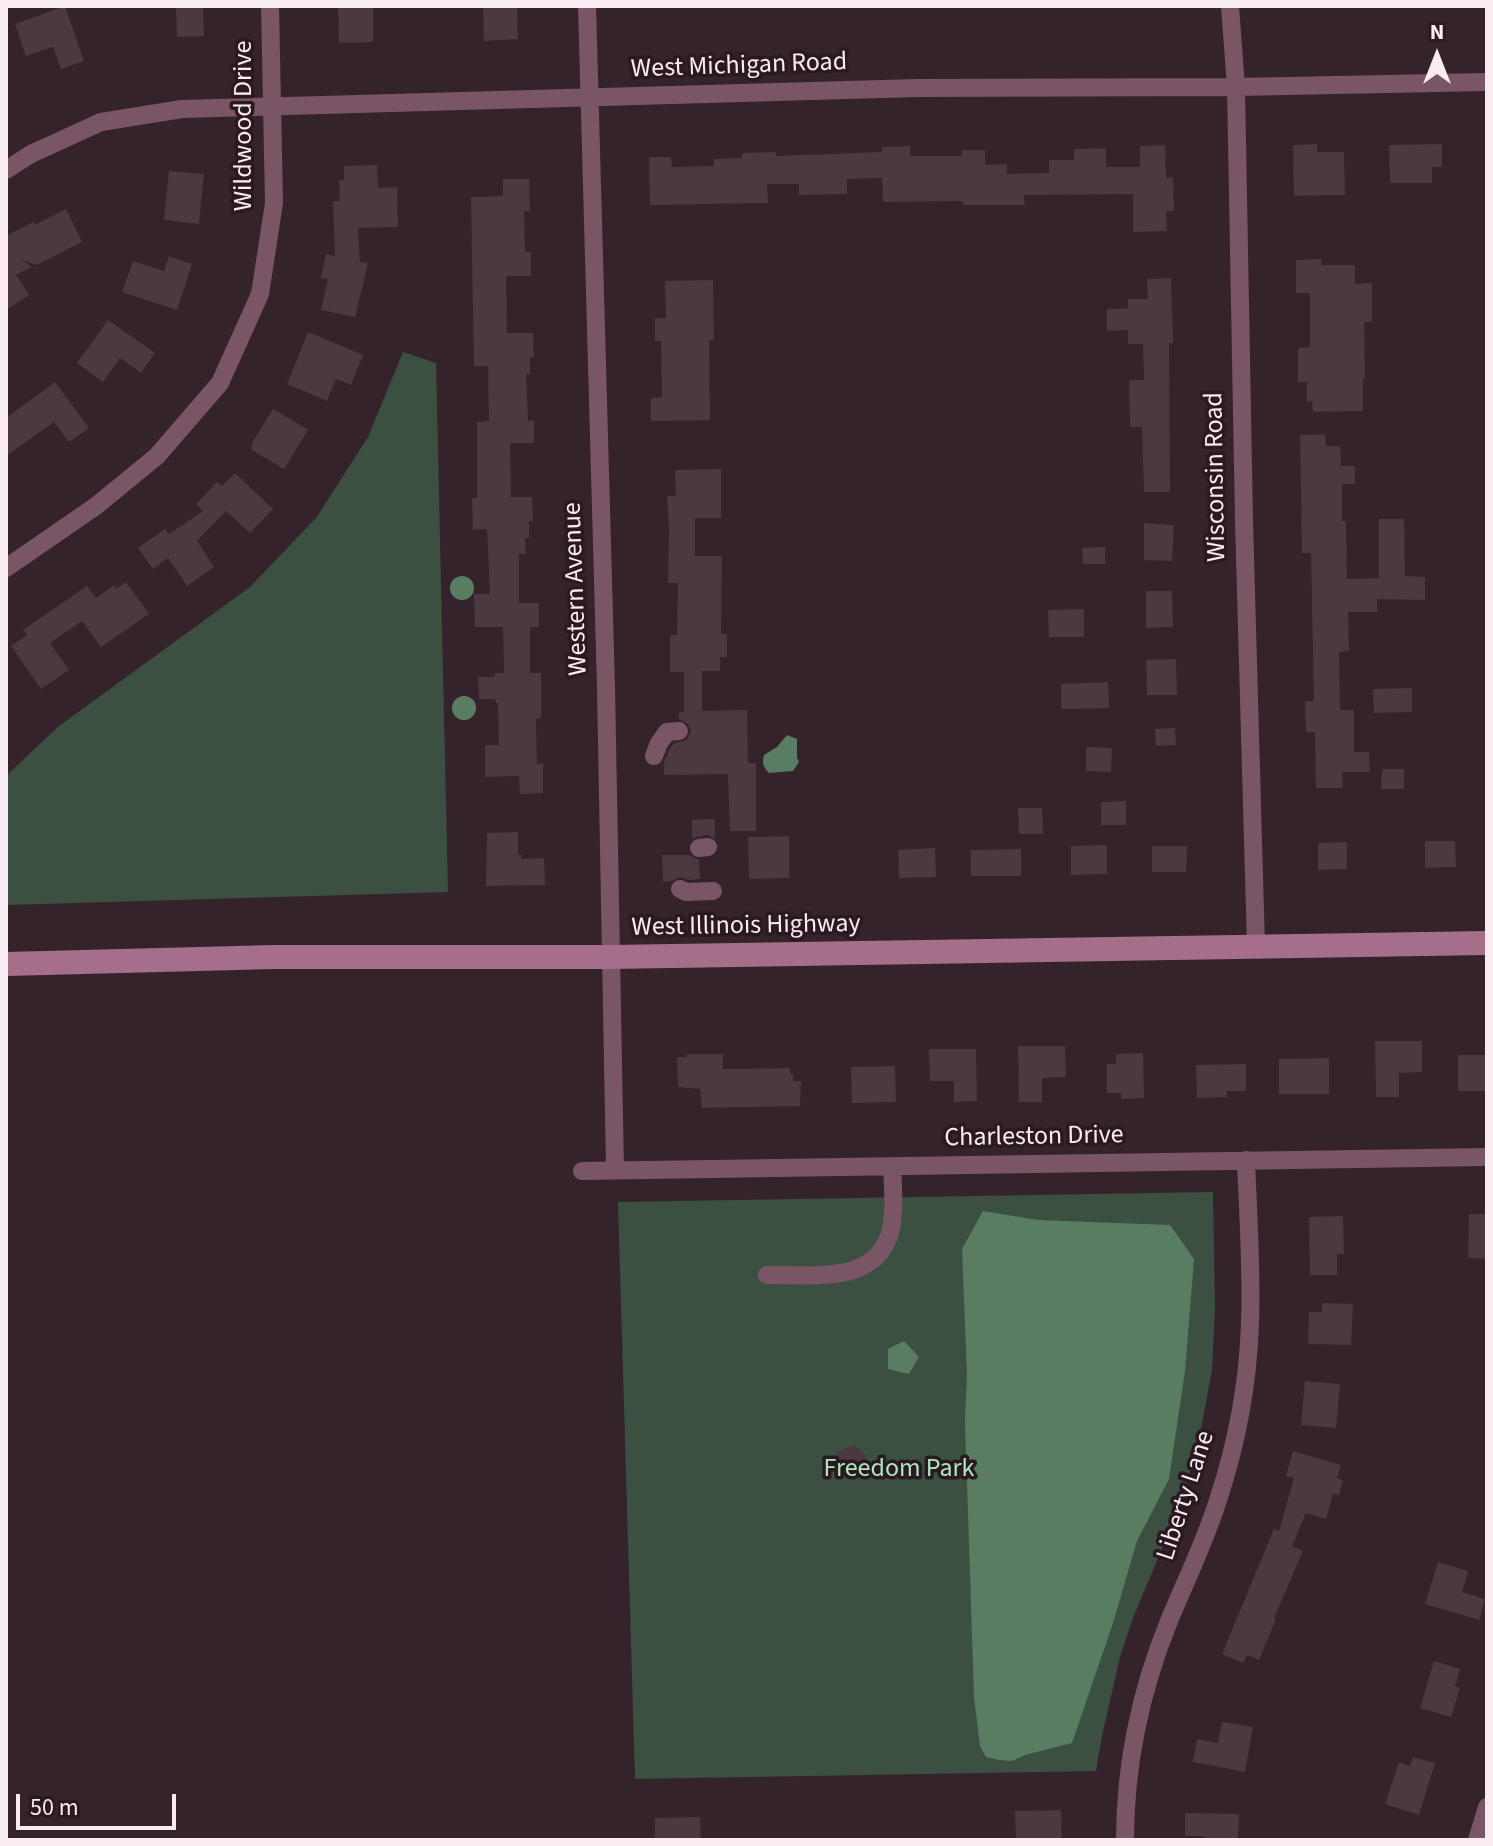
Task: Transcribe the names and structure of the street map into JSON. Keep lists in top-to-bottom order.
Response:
{
  "streets": {
    "street": [
      "West Michigan Road",
      "Wildwood Drive",
      "Wisconsin Road",
      "Western Avenue",
      "West Illinois Highway",
      "Charleston Drive",
      "Liberty Lane"
    ]
  },
  "crossings": [
    ["West Michigan Road", "Wildwood Drive"],
    ["West Michigan Road", "Wisconsin Road"],
    ["West Michigan Road", "Western Avenue"],
    ["Wisconsin Road", "West Illinois Highway"],
    ["Western Avenue", "West Illinois Highway"],
    ["Western Avenue", "Charleston Drive"],
    ["Charleston Drive", "Liberty Lane"]
  ],
  "parks": ["Freedom Park"],
  "scale_bar": "50 m",
  "north": "top"
}
